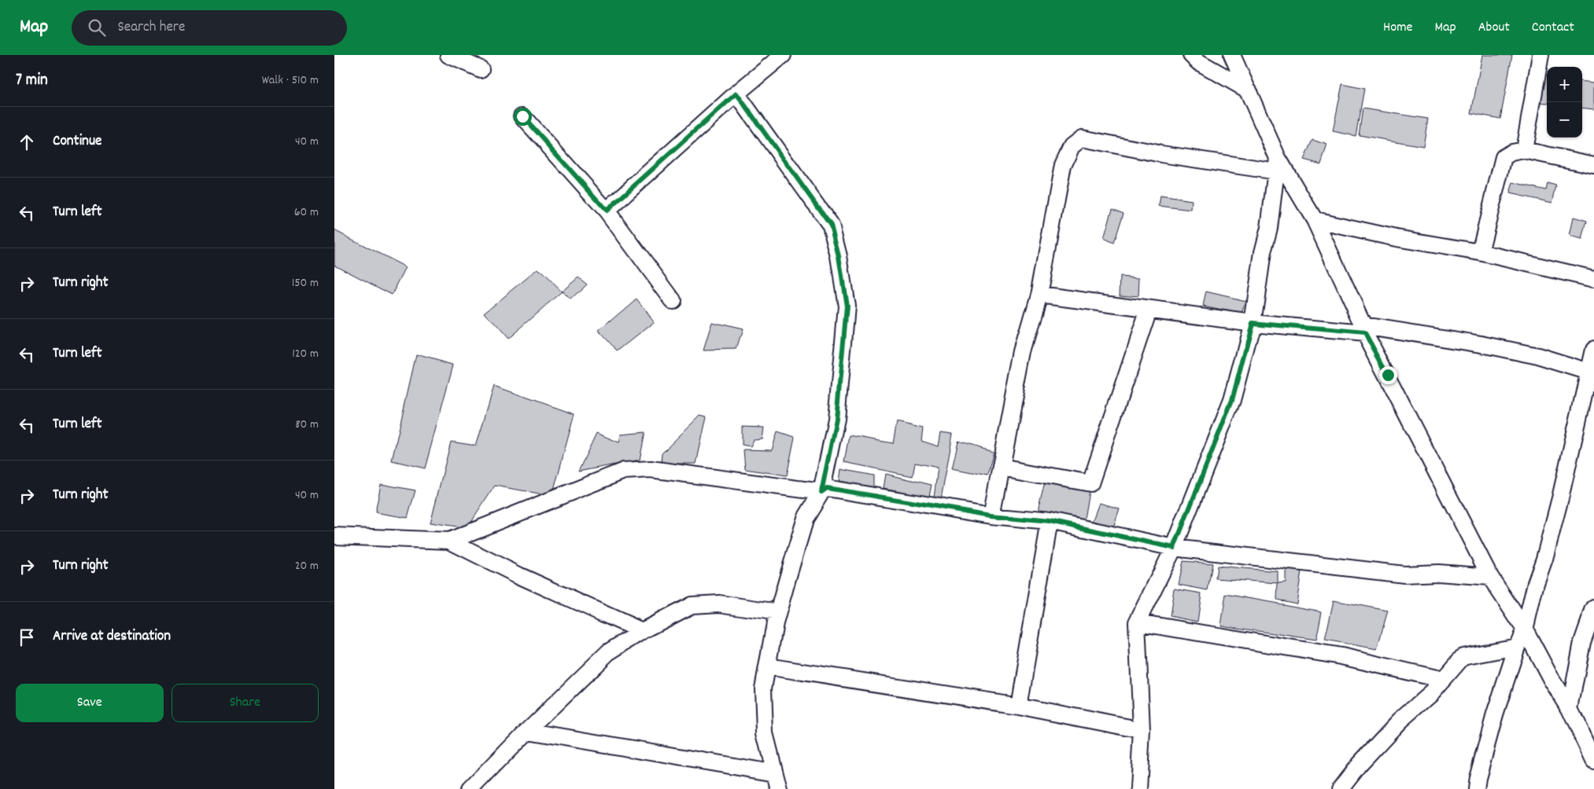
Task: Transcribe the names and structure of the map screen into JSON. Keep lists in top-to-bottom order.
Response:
{
  "page": {
    "header": "Map",
    "search": "Search here",
    "nav": [
      "Home",
      "Map",
      "About",
      "Contact"
    ],
    "heading": ["7 min", "Walk · 510 m"],
    "map_buttons": ["+", "−"],
    "list": [
      ["Continue", "40 m"],
      ["Turn left", "60 m"],
      ["Turn right", "150 m"],
      ["Turn left", "120 m"],
      ["Turn left", "80 m"],
      ["Turn right", "40 m"],
      ["Turn right", "20 m"],
      "Arrive at destination"
    ],
    "buttons": ["Save", "Share"]
  }
}
